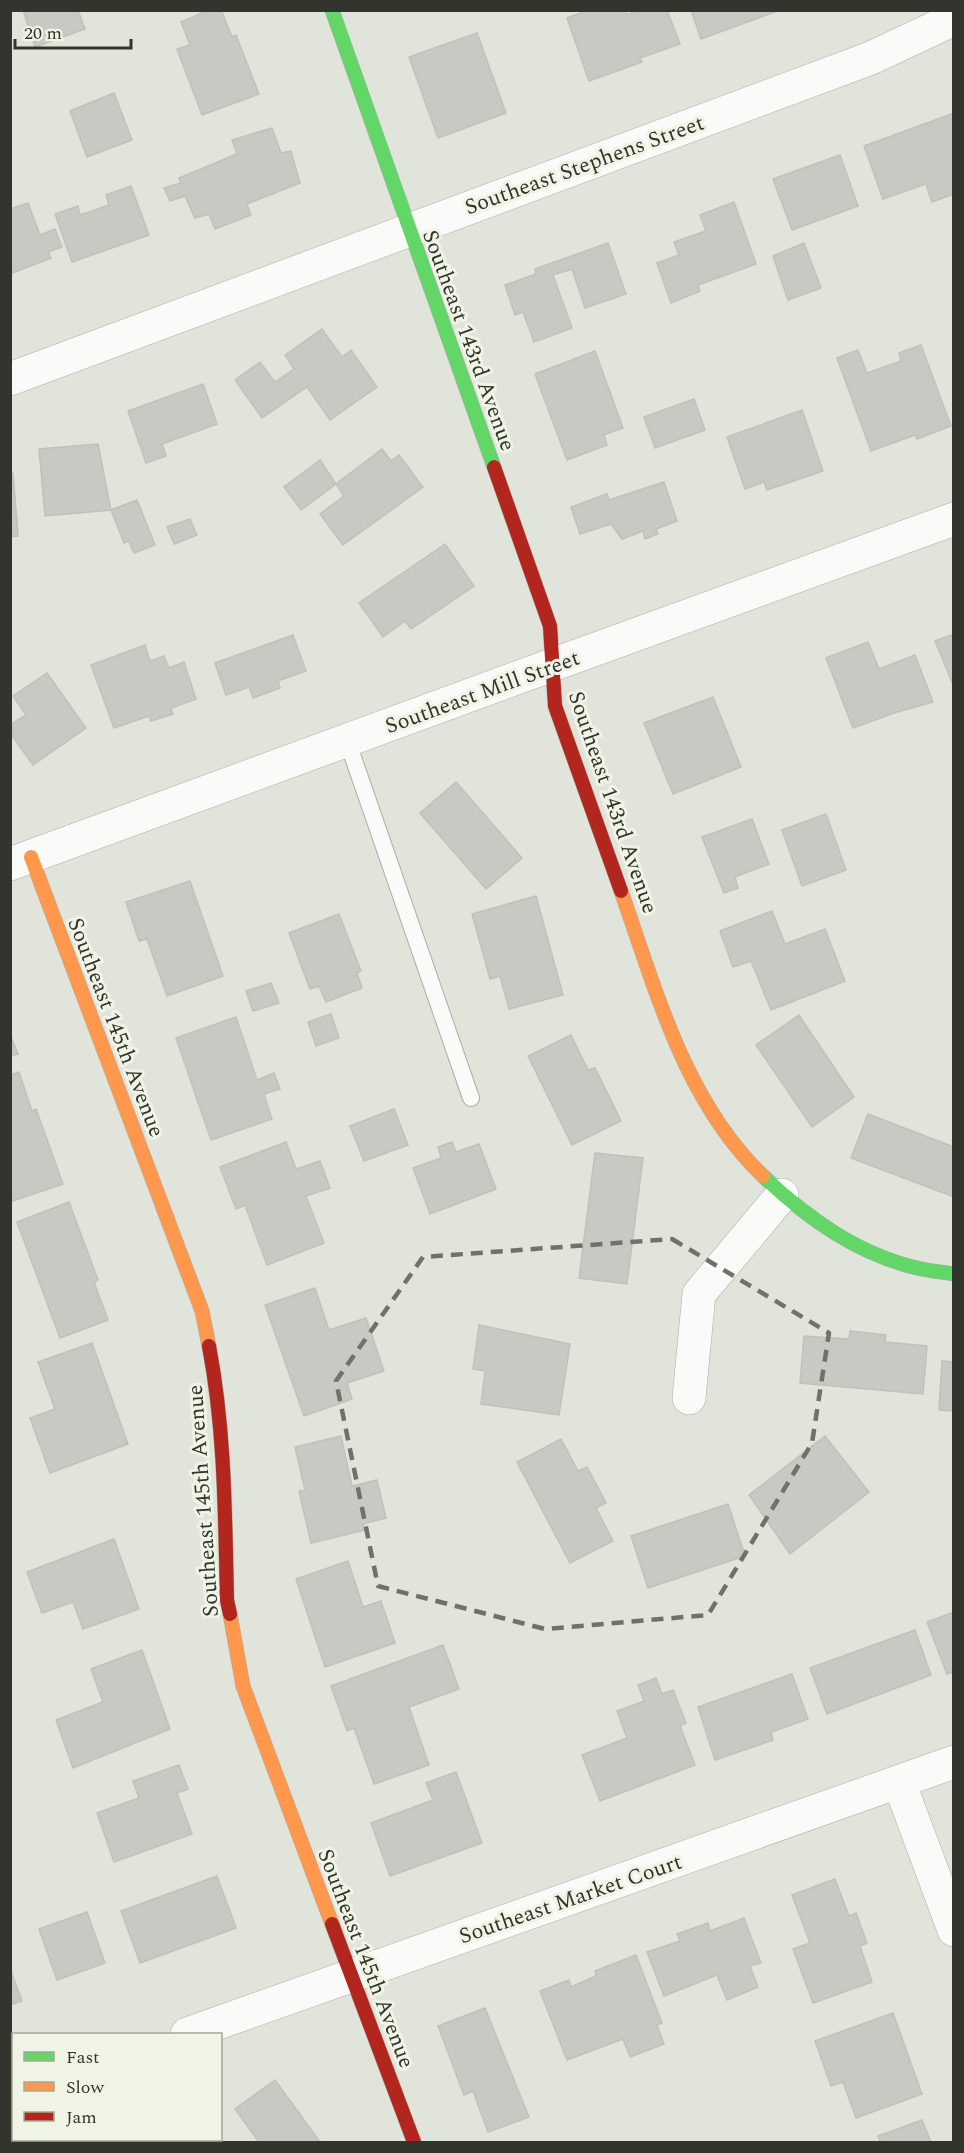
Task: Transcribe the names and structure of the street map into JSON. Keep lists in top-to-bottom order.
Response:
{
  "streets": {
    "street": [
      "Southeast Stephens Street",
      "Southeast 143rd Avenue",
      "Southeast Mill Street",
      "Southeast 145th Avenue",
      "Southeast Market Court"
    ]
  },
  "crossings": [
    ["Southeast Stephens Street", "Southeast 143rd Avenue"],
    ["Southeast 143rd Avenue", "Southeast Mill Street"],
    ["Southeast Mill Street", "Southeast 145th Avenue"],
    ["Southeast 145th Avenue", "Southeast Market Court"]
  ],
  "legend": ["Fast", "Slow", "Jam"],
  "scale_bar": "20 m"
}
